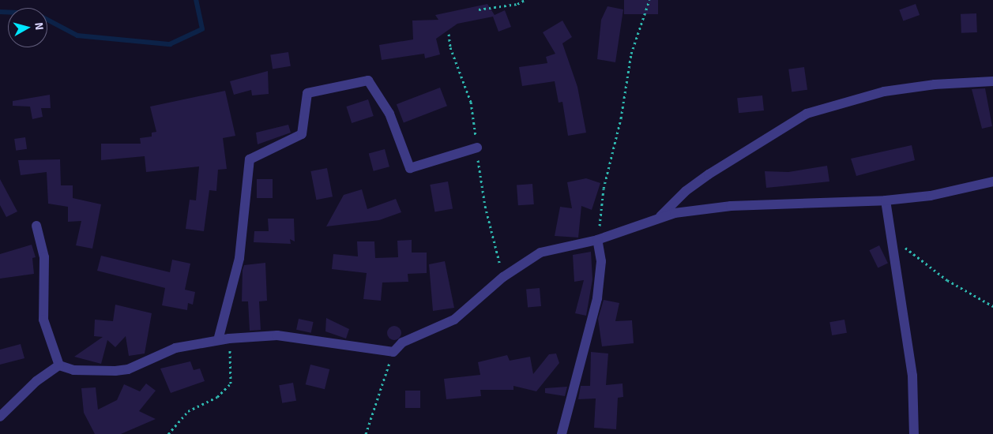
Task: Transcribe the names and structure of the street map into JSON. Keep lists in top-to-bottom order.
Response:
{
  "north": "right"
}
